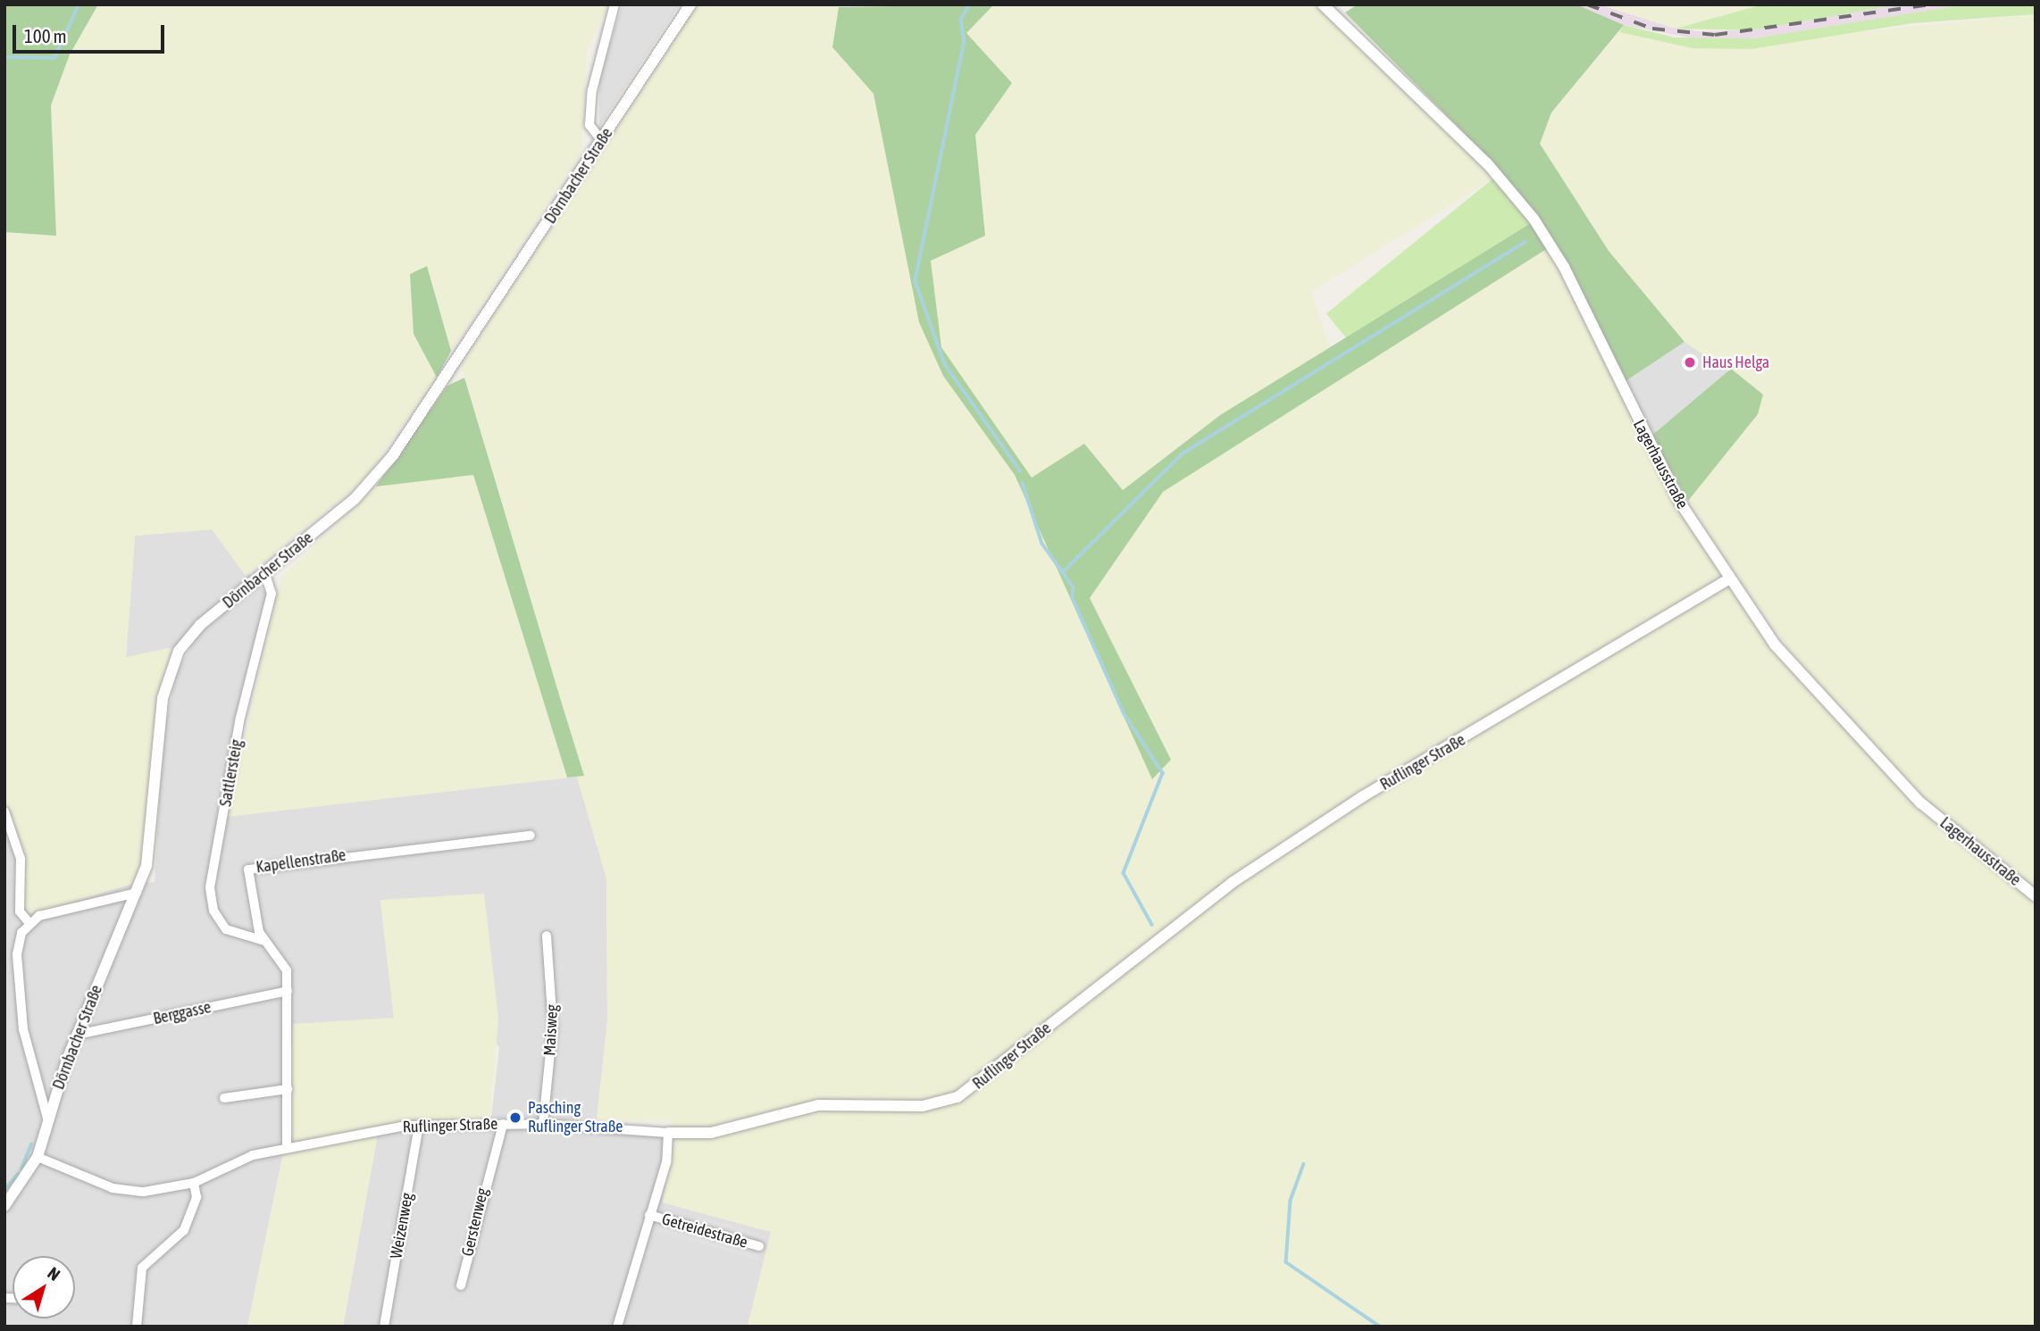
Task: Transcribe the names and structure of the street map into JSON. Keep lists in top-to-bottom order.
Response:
{
  "streets": {
    "street": [
      "Dörnbacher Straße",
      "Lagerhausstraße",
      "Ruflinger Straße",
      "Sattlersteig",
      "Kapellenstraße",
      "Berggasse",
      "Maisweg",
      "Gerstenweg",
      "Weizenweg",
      "Getreidestraße"
    ]
  },
  "crossings": [
    ["Dörnbacher Straße", "Ruflinger Straße"],
    ["Dörnbacher Straße", "Sattlersteig"],
    ["Dörnbacher Straße", "Berggasse"],
    ["Lagerhausstraße", "Ruflinger Straße"],
    ["Ruflinger Straße", "Kapellenstraße"],
    ["Ruflinger Straße", "Maisweg"],
    ["Ruflinger Straße", "Gerstenweg"],
    ["Ruflinger Straße", "Weizenweg"],
    ["Ruflinger Straße", "Getreidestraße"],
    ["Sattlersteig", "Kapellenstraße"],
    ["Kapellenstraße", "Berggasse"]
  ],
  "places": ["Haus Helga", "Pasching Ruflinger Straße"],
  "scale_bar": "100 m",
  "north": "top right"
}
